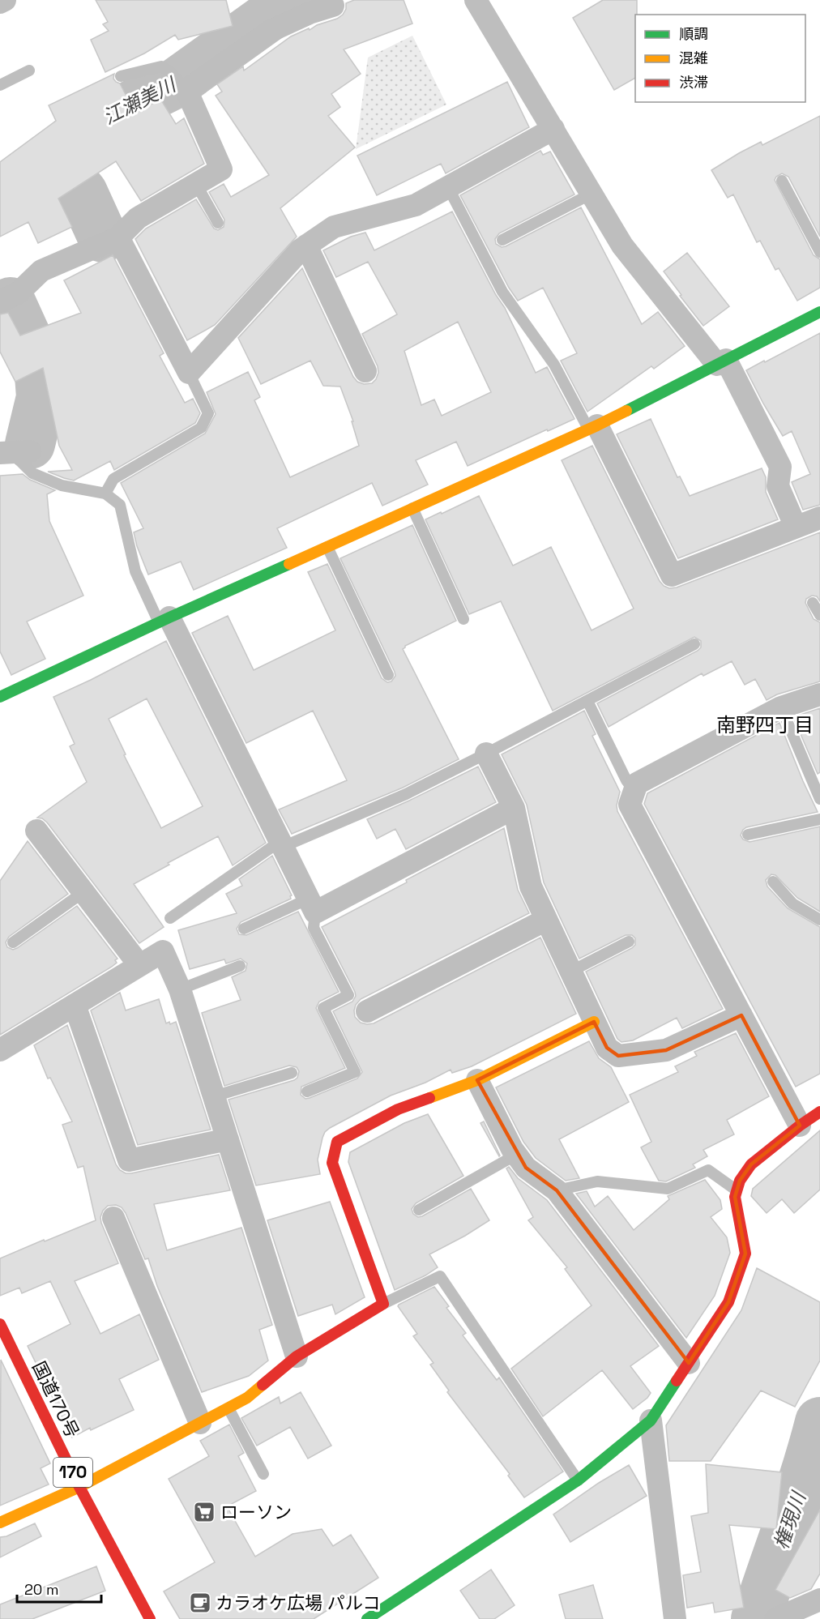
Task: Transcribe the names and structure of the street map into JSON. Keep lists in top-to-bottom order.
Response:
{
  "streets": {
    "main road": ["国道170号", "170"]
  },
  "districts": ["南野四丁目"],
  "water": ["江瀬美川", "権現川"],
  "places": {
    "supermarket": ["ローソン"],
    "cafe": ["カラオケ広場 パルコ"]
  },
  "legend": ["順調", "混雑", "渋滞"],
  "scale_bar": "20 m"
}
